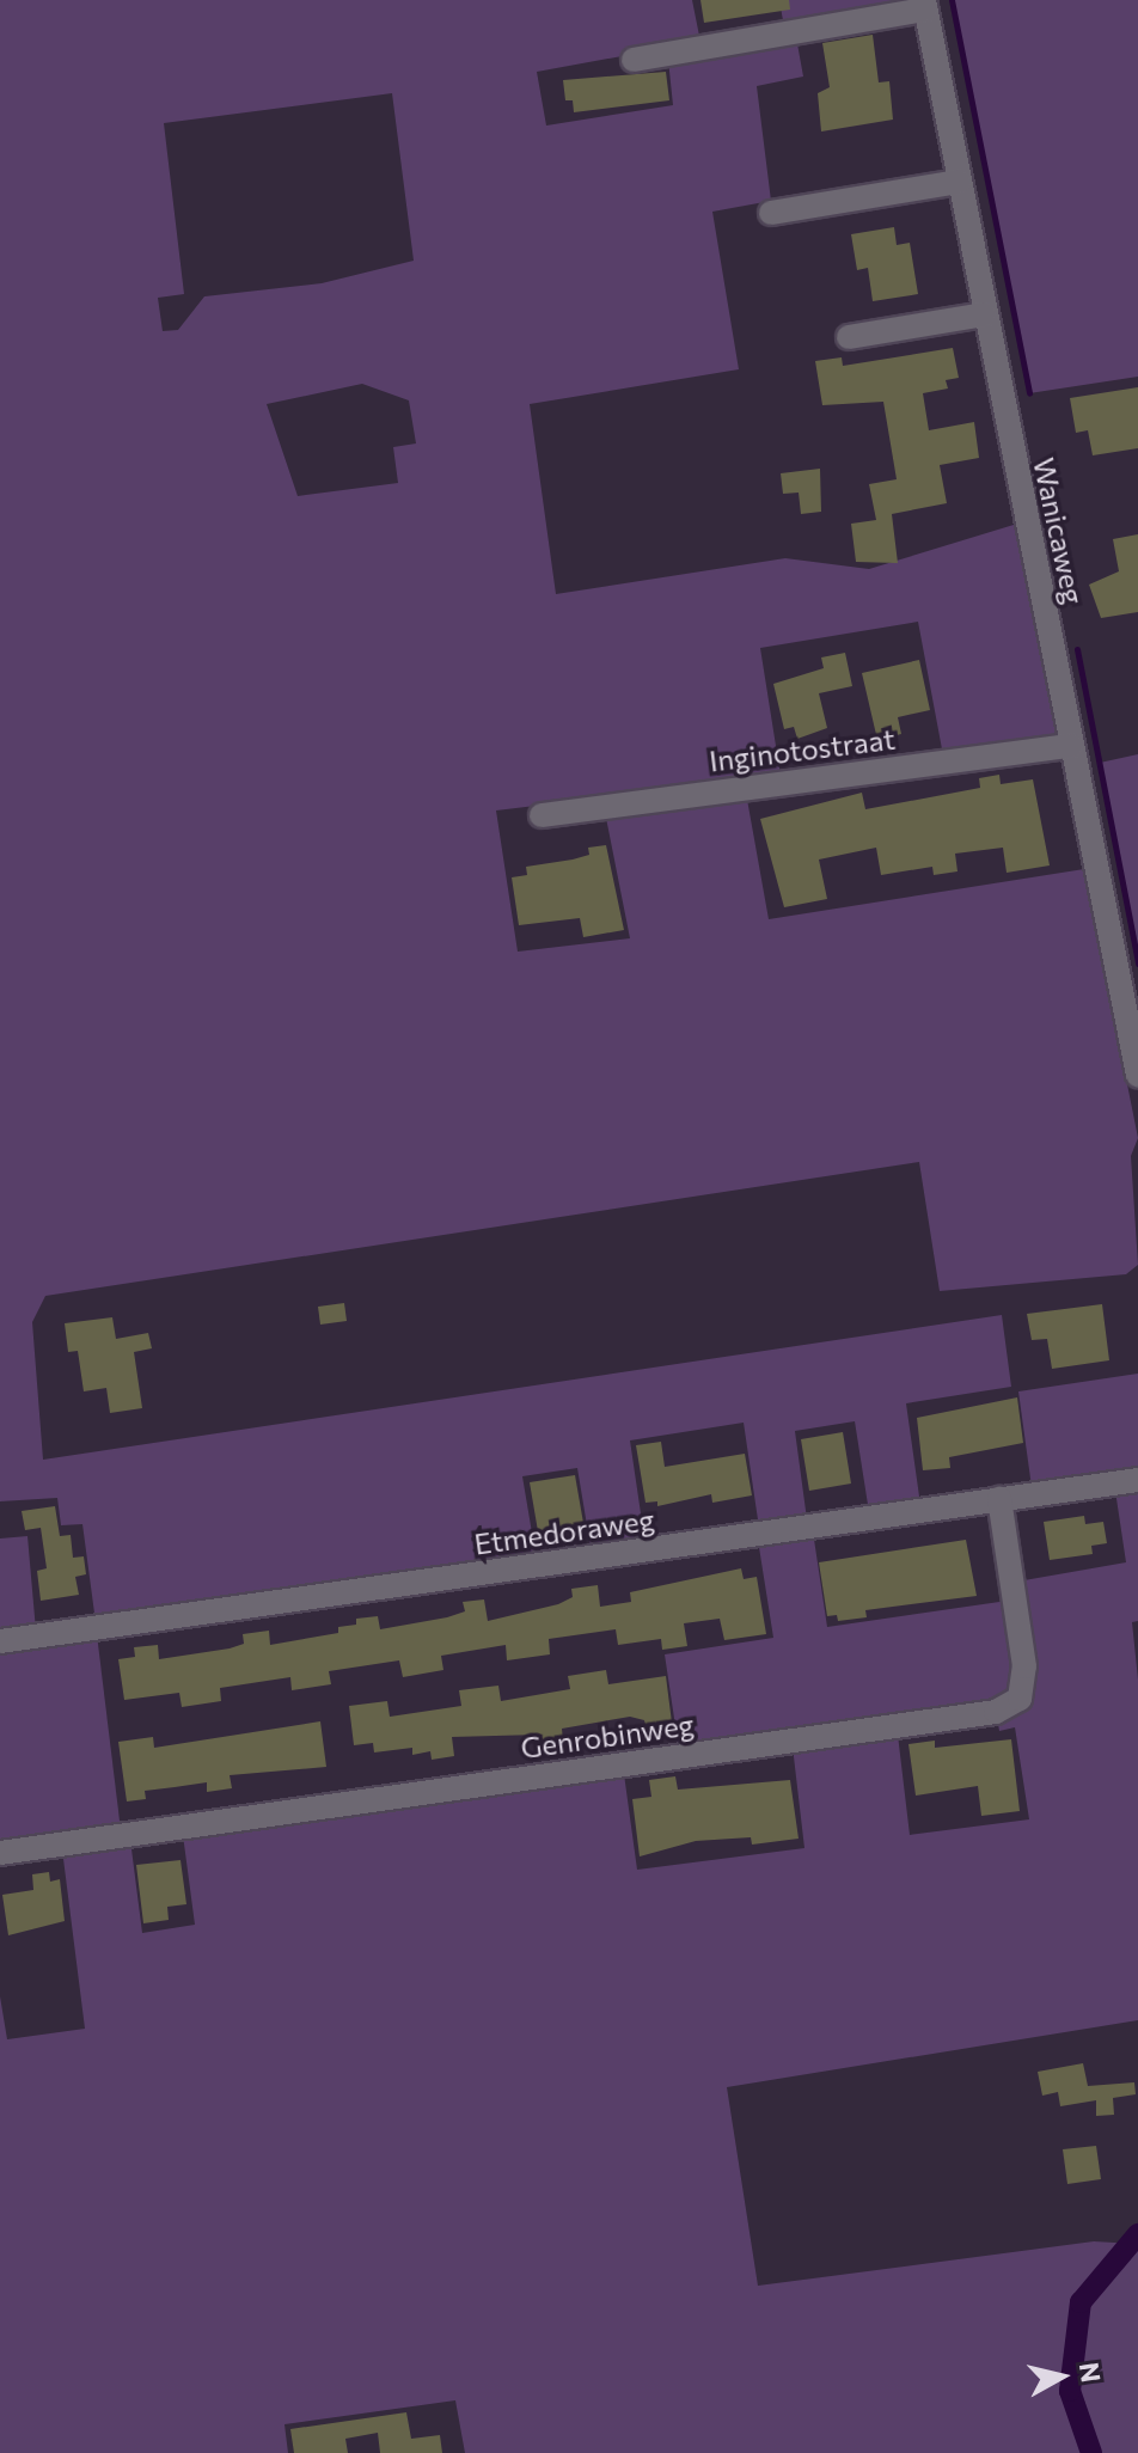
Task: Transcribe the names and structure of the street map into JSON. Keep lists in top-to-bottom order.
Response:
{
  "streets": {
    "street": [
      "Wanicaweg",
      "Inginotostraat",
      "Etmedoraweg",
      "Genrobinweg"
    ]
  },
  "crossings": [
    ["Wanicaweg", "Inginotostraat"],
    ["Etmedoraweg", "Genrobinweg"]
  ],
  "north": "right"
}
